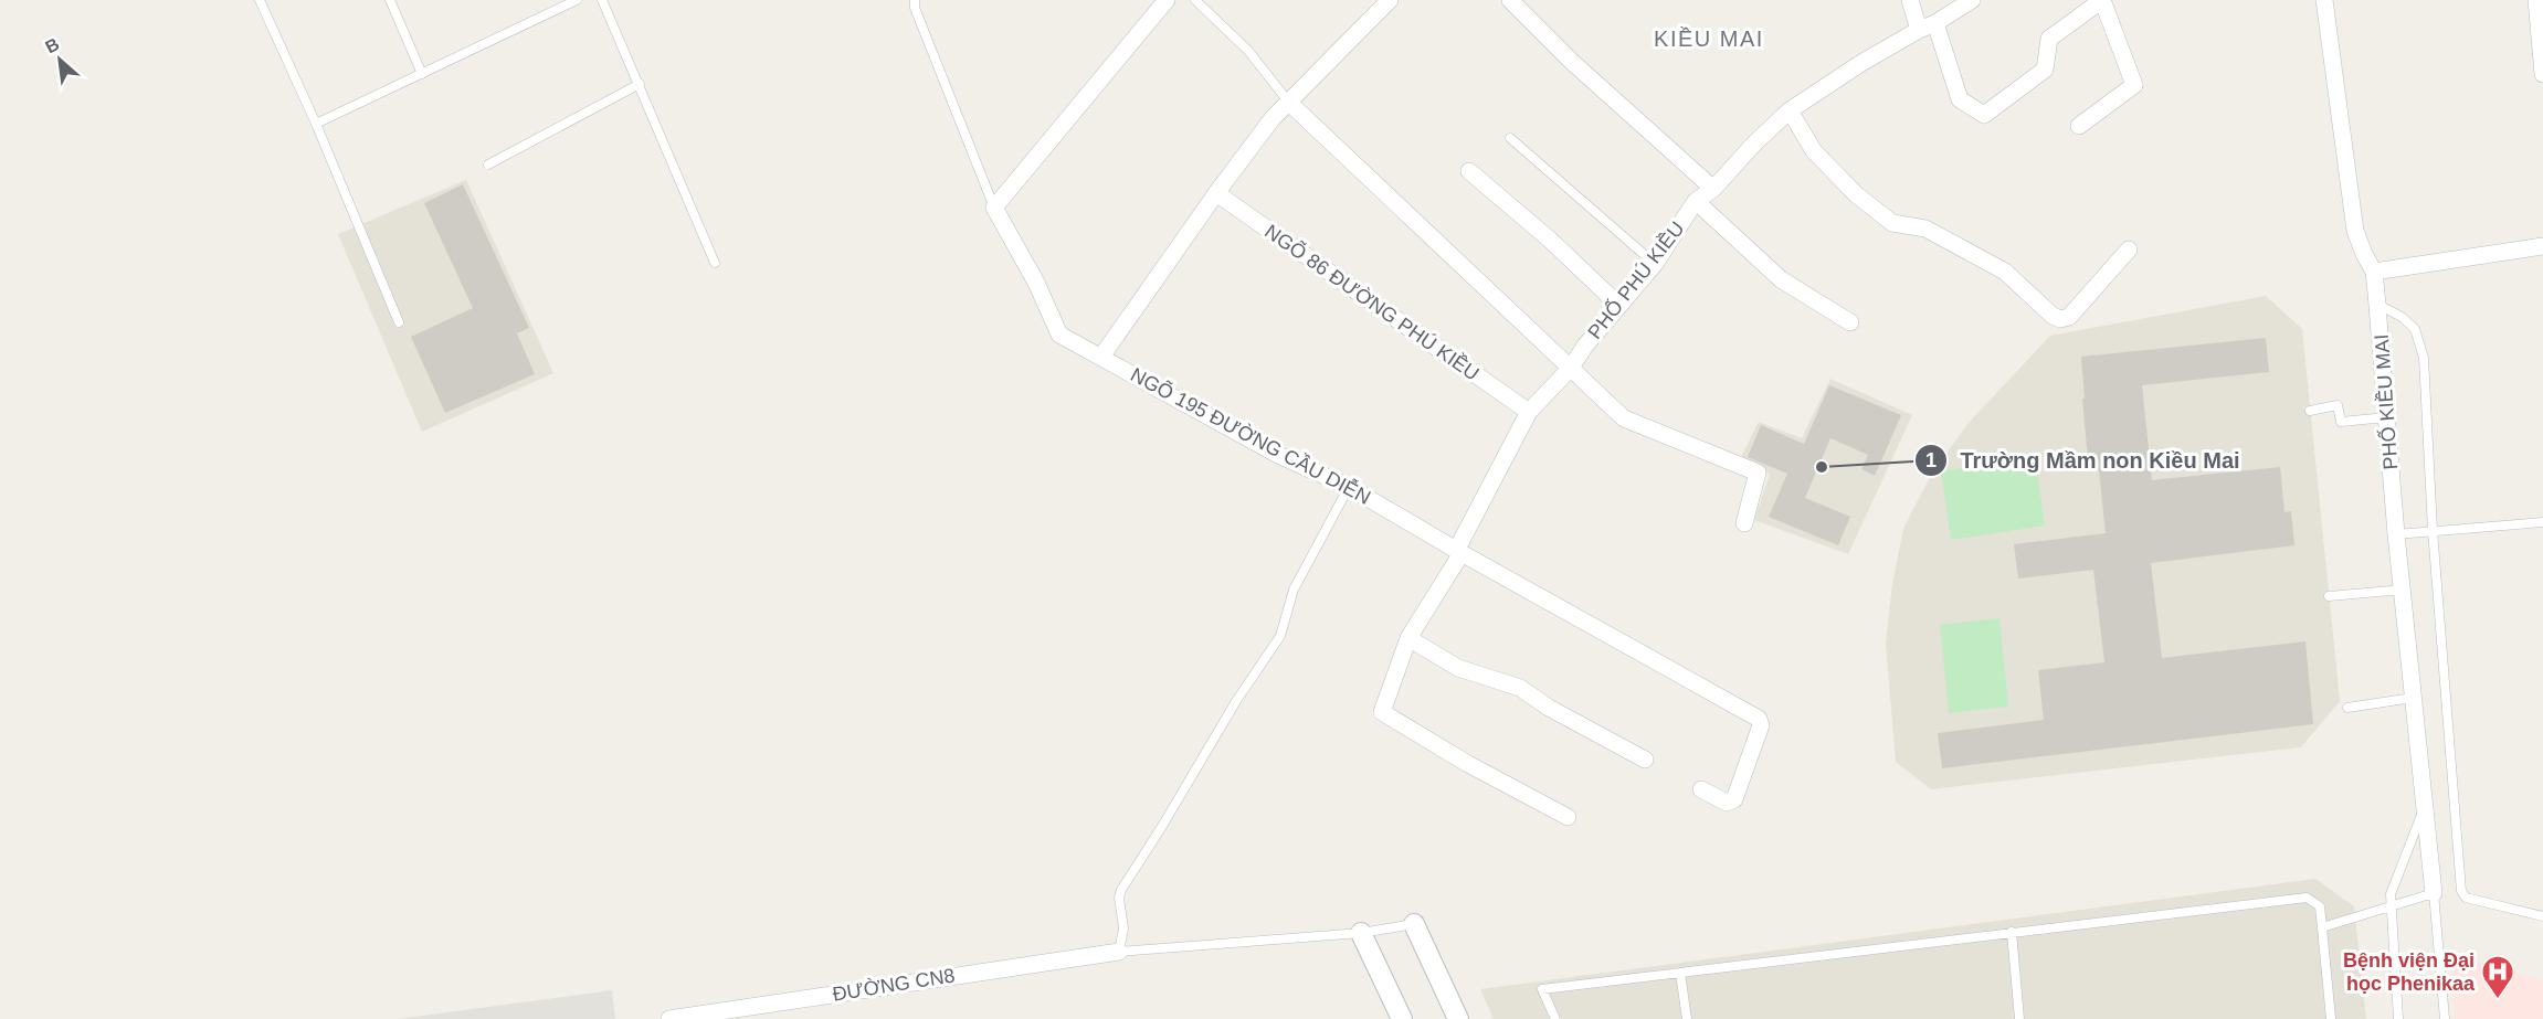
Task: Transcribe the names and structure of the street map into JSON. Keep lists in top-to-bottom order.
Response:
{
  "streets": {
    "street": [
      "PHỐ PHÚ KIỀU",
      "NGÕ 86 ĐƯỜNG PHÚ KIỀU",
      "PHỐ KIỀU MAI",
      "NGÕ 195 ĐƯỜNG CẦU DIỄN",
      "ĐƯỜNG CN8"
    ]
  },
  "crossings": [
    ["PHỐ PHÚ KIỀU", "NGÕ 86 ĐƯỜNG PHÚ KIỀU"],
    ["PHỐ PHÚ KIỀU", "NGÕ 195 ĐƯỜNG CẦU DIỄN"]
  ],
  "districts": ["KIỀU MAI"],
  "places": {
    "other": ["Trường Mầm non Kiều Mai"],
    "hospital": ["Bệnh viện Đại học Phenikaa"]
  },
  "north": "top left"
}
